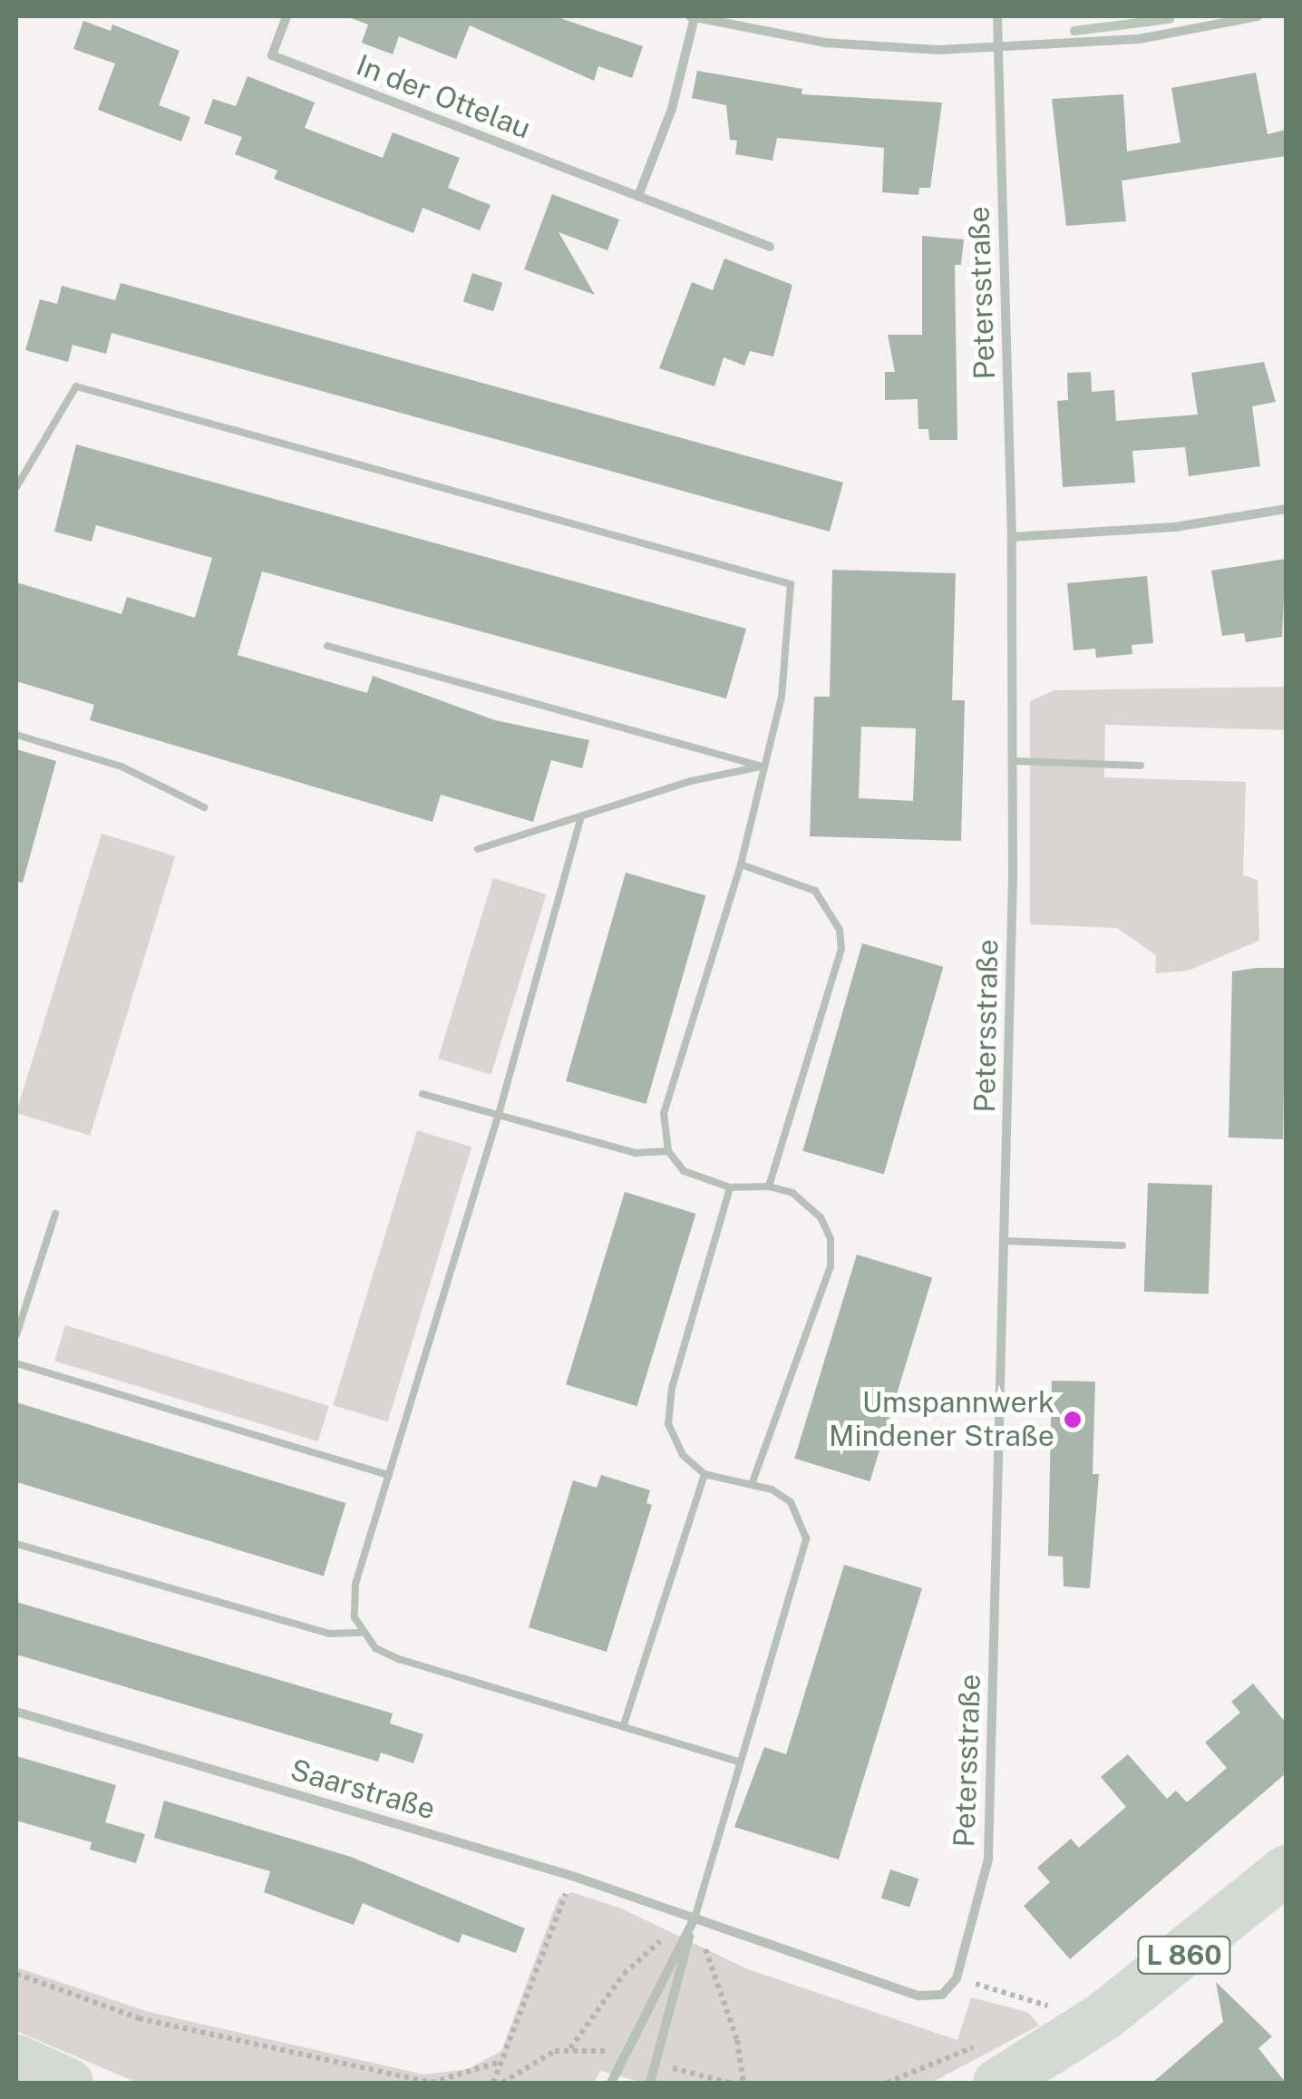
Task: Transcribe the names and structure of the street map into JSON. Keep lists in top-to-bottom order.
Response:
{
  "streets": {
    "main road": ["L 860"],
    "street": ["In der Ottelau", "Petersstraße", "Saarstraße"]
  },
  "crossings": [
    ["Petersstraße", "Saarstraße"]
  ],
  "places": ["Umspannwerk Mindener Straße"]
}
